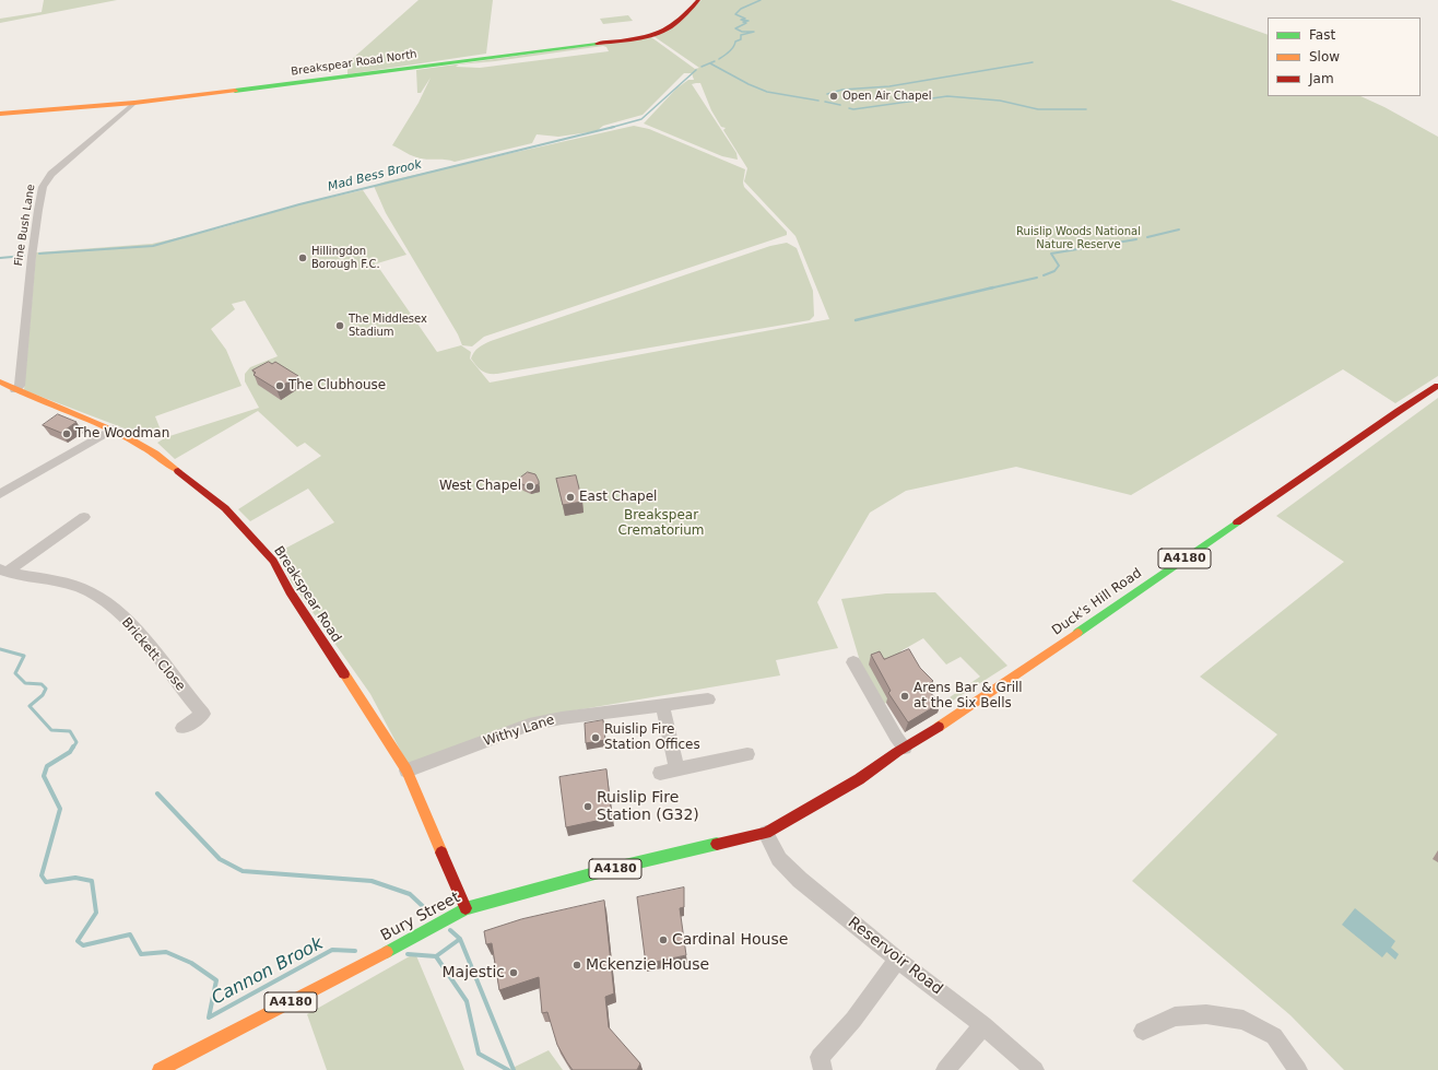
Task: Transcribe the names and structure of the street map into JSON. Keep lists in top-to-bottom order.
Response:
{
  "streets": {
    "street": [
      "Breakspear Road North",
      "Fine Bush Lane",
      "A4180",
      "Breakspear Road",
      "Duck's Hill Road",
      "Brickett Close",
      "Withy Lane",
      "Bury Street",
      "Reservoir Road"
    ]
  },
  "crossings": [
    ["Breakspear Road North", "Fine Bush Lane"],
    ["Fine Bush Lane", "Breakspear Road"],
    ["Breakspear Road", "Withy Lane"],
    ["Breakspear Road", "Bury Street"],
    ["Duck's Hill Road", "Bury Street"],
    ["Duck's Hill Road", "Reservoir Road"],
    ["Bury Street", "Reservoir Road"]
  ],
  "water": ["Mad Bess Brook", "Cannon Brook"],
  "parks": ["Ruislip Woods National Nature Reserve", "Breakspear Crematorium"],
  "places": [
    "Open Air Chapel",
    "Hillingdon Borough F.C.",
    "The Middlesex Stadium",
    "The Clubhouse",
    "The Woodman",
    "West Chapel",
    "East Chapel",
    "Arens Bar & Grill at the Six Bells",
    "Ruislip Fire Station Offices",
    "Ruislip Fire Station (G32)",
    "Cardinal House",
    "Mckenzie House",
    "Majestic"
  ],
  "legend": ["Fast", "Slow", "Jam"]
}
